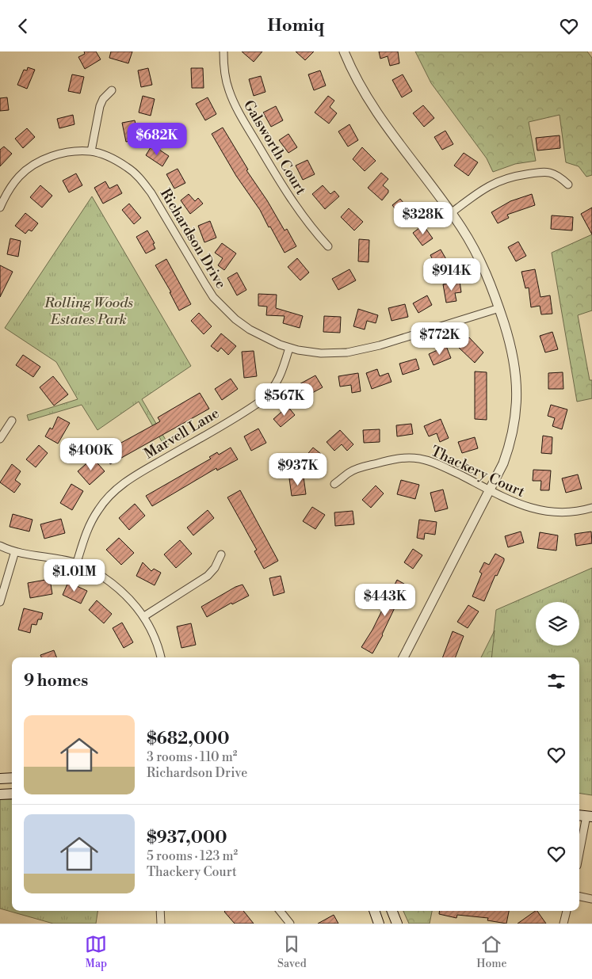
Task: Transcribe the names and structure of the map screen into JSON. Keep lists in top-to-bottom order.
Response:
{
  "streets": {
    "street": [
      "Galsworth Court",
      "Richardson Drive",
      "Marvell Lane",
      "Thackery Court"
    ]
  },
  "crossings": [
    ["Richardson Drive", "Marvell Lane"]
  ],
  "parks": ["Rolling Woods Estates Park"],
  "page": {
    "header": "Homiq",
    "price": [
      "$682K",
      "$328K",
      "$914K",
      "$772K",
      "$567K",
      "$400K",
      "$937K",
      "$1.01M",
      "$443K"
    ],
    "heading": "9 homes",
    "list": [
      {
        "name": "$682,000",
        "note": "3 rooms · 110 m² · Richardson Drive"
      },
      {
        "name": "$937,000",
        "note": "5 rooms · 123 m² · Thackery Court"
      }
    ],
    "tabs": ["Map", "Saved", "Home"]
  }
}
